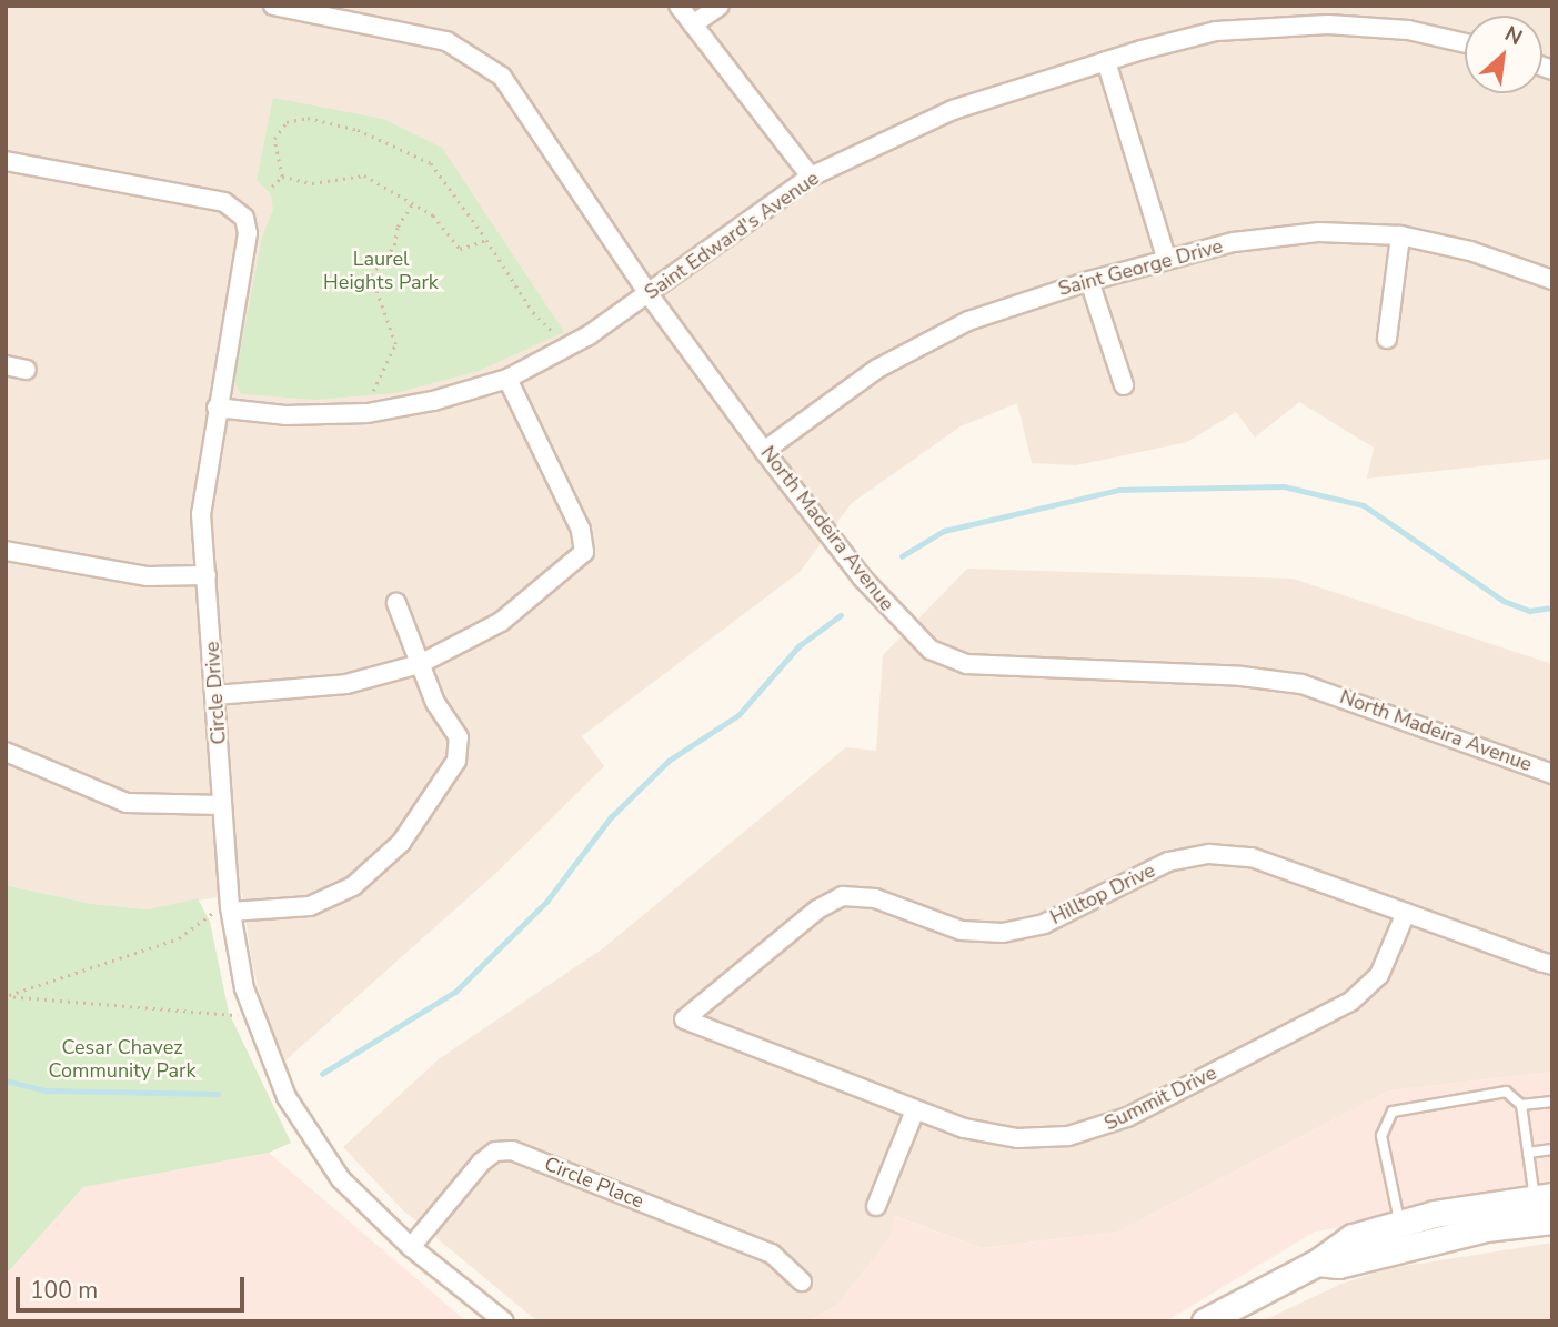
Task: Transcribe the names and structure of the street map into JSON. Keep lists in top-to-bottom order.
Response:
{
  "streets": {
    "street": [
      "Saint Edward's Avenue",
      "Saint George Drive",
      "North Madeira Avenue",
      "Circle Drive",
      "Hilltop Drive",
      "Summit Drive",
      "Circle Place"
    ]
  },
  "crossings": [
    ["Saint Edward's Avenue", "North Madeira Avenue"],
    ["Saint Edward's Avenue", "Circle Drive"],
    ["Saint George Drive", "North Madeira Avenue"],
    ["Circle Drive", "Circle Place"],
    ["Hilltop Drive", "Summit Drive"]
  ],
  "parks": ["Laurel Heights Park", "Cesar Chavez Community Park"],
  "scale_bar": "100 m",
  "north": "top right"
}
